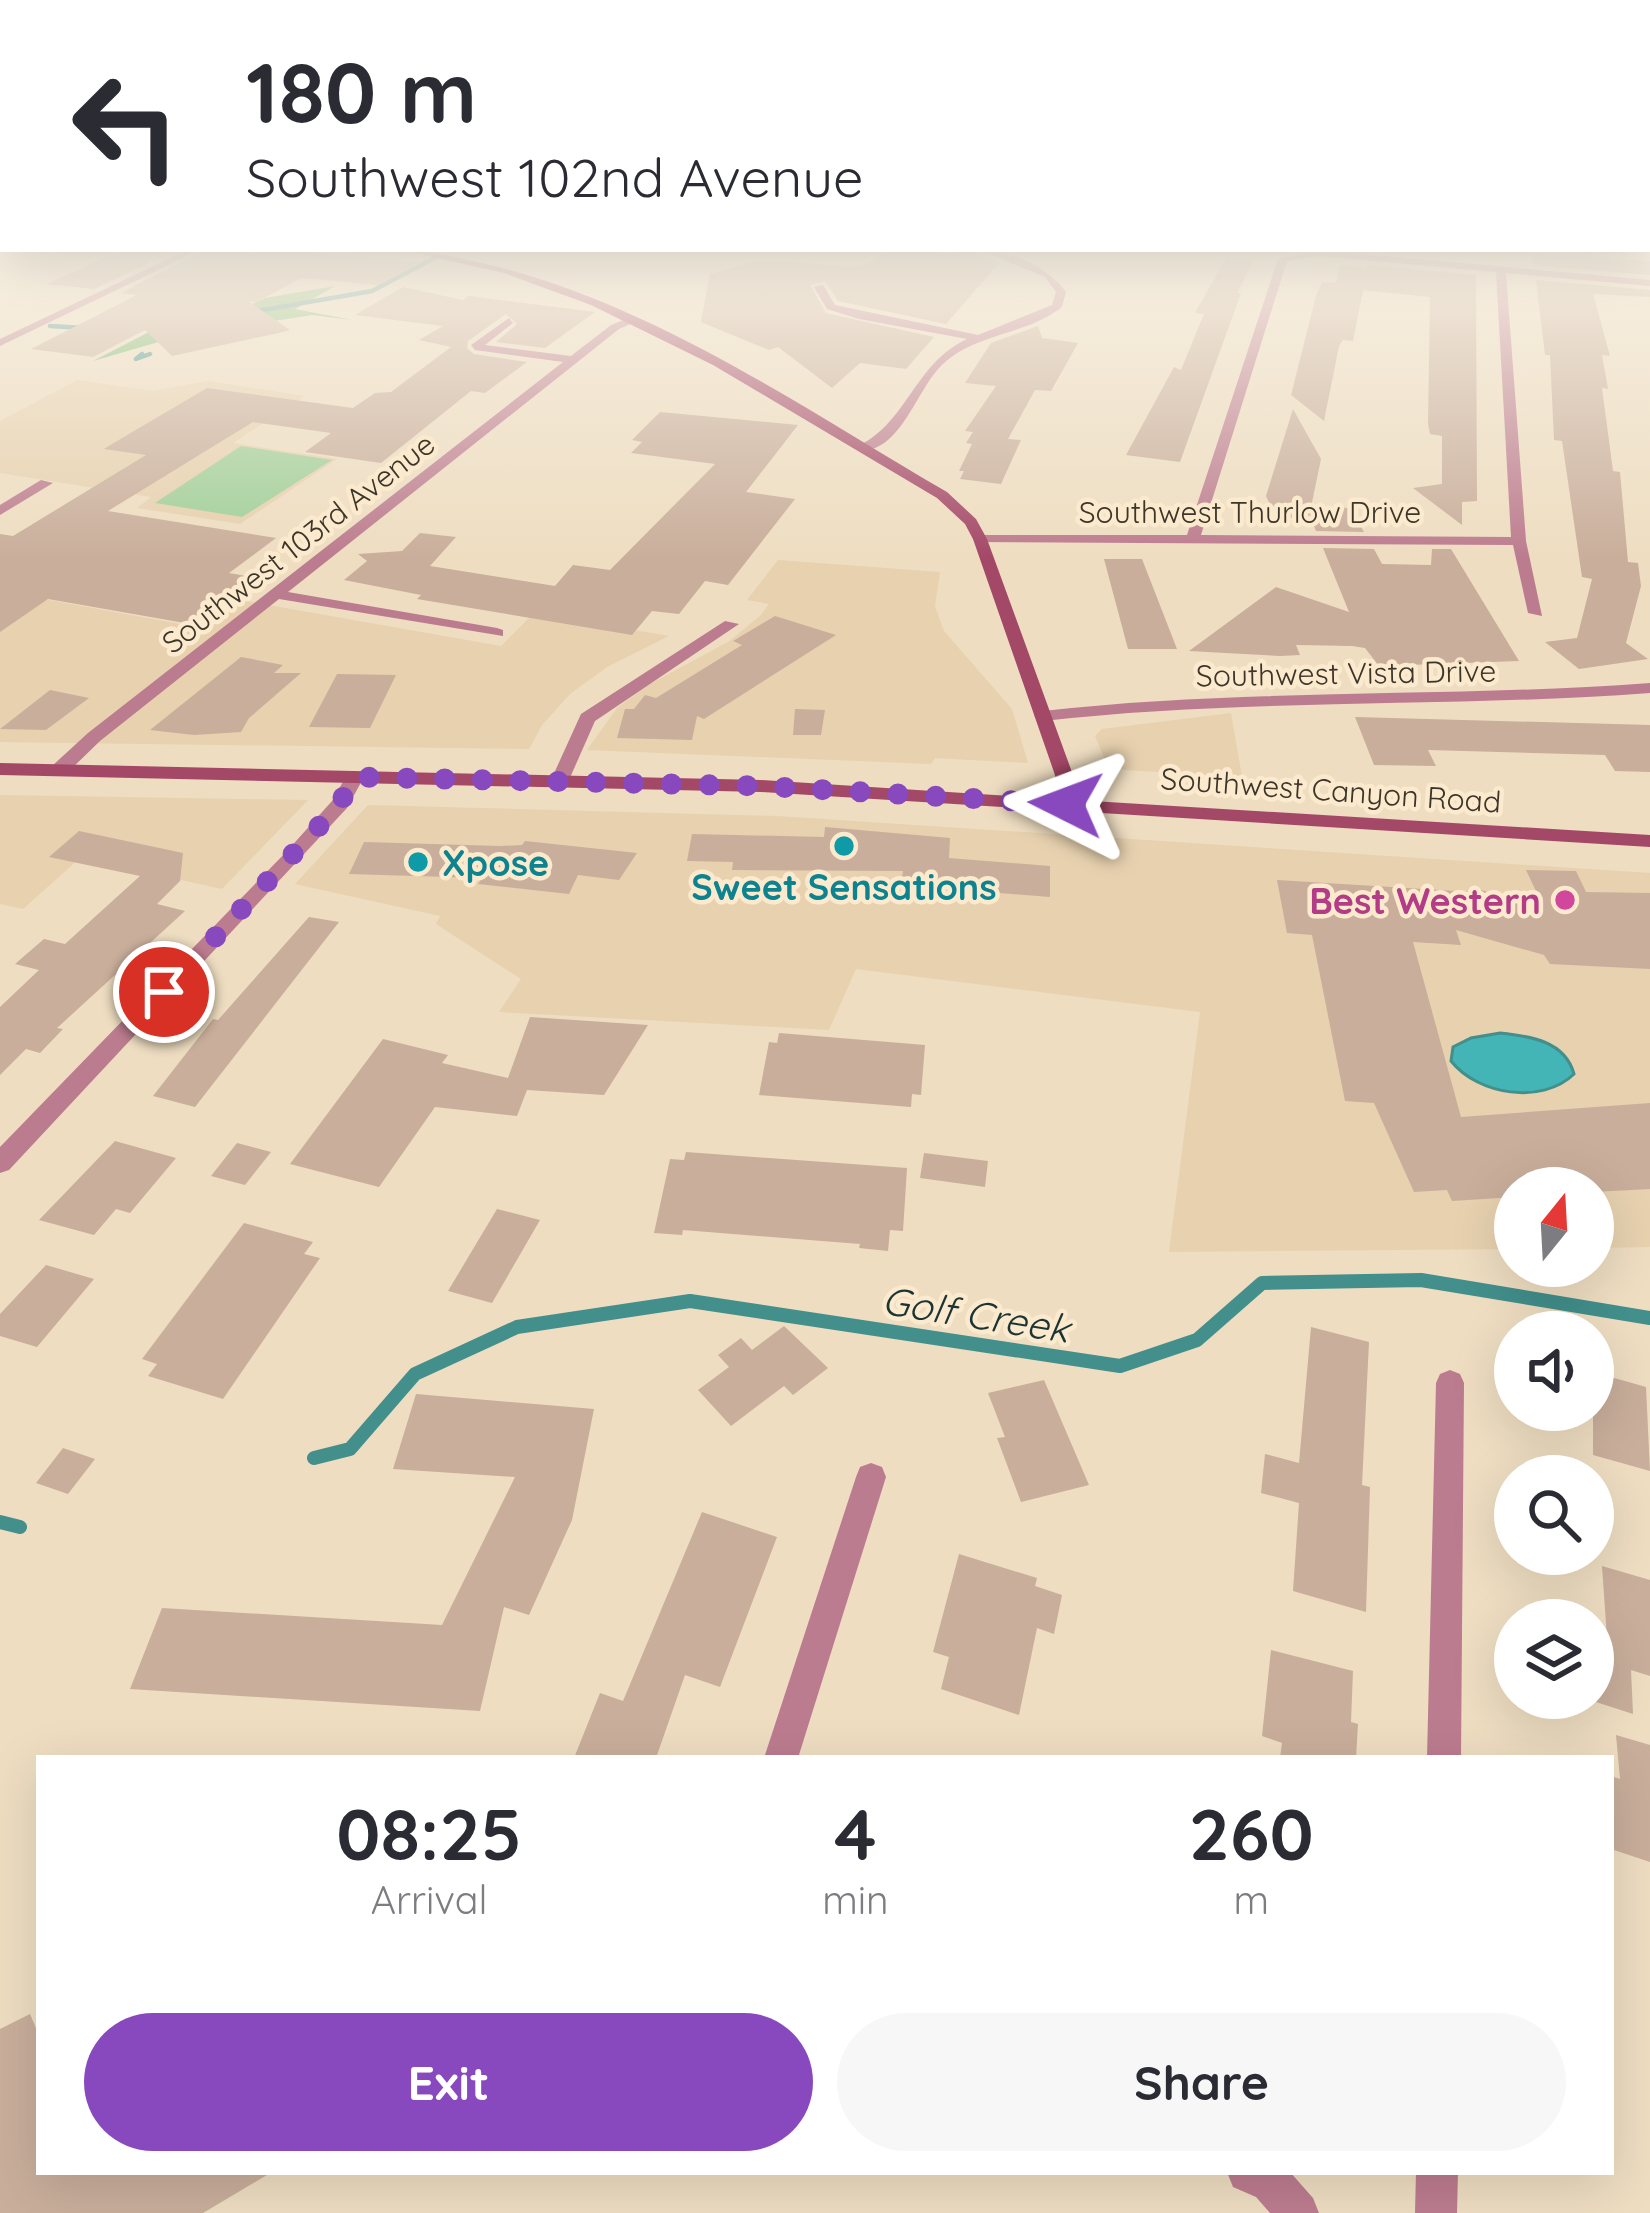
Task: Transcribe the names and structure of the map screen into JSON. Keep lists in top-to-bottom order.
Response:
{
  "streets": {
    "main road": ["Southwest Canyon Road"],
    "street": ["Southwest Thurlow Drive", "Southwest 103rd Avenue", "Southwest Vista Drive"]
  },
  "crossings": [
    ["Southwest 103rd Avenue", "Southwest Canyon Road"]
  ],
  "water": ["Golf Creek"],
  "places": ["Sweet Sensations", "Xpose", "Best Western"],
  "north": "top",
  "page": {
    "turn": ["180 m", "Southwest 102nd Avenue"],
    "eta": [
      "08:25",
      "Arrival",
      "4",
      "min",
      "260",
      "m"
    ],
    "buttons": ["Exit", "Share"]
  }
}
